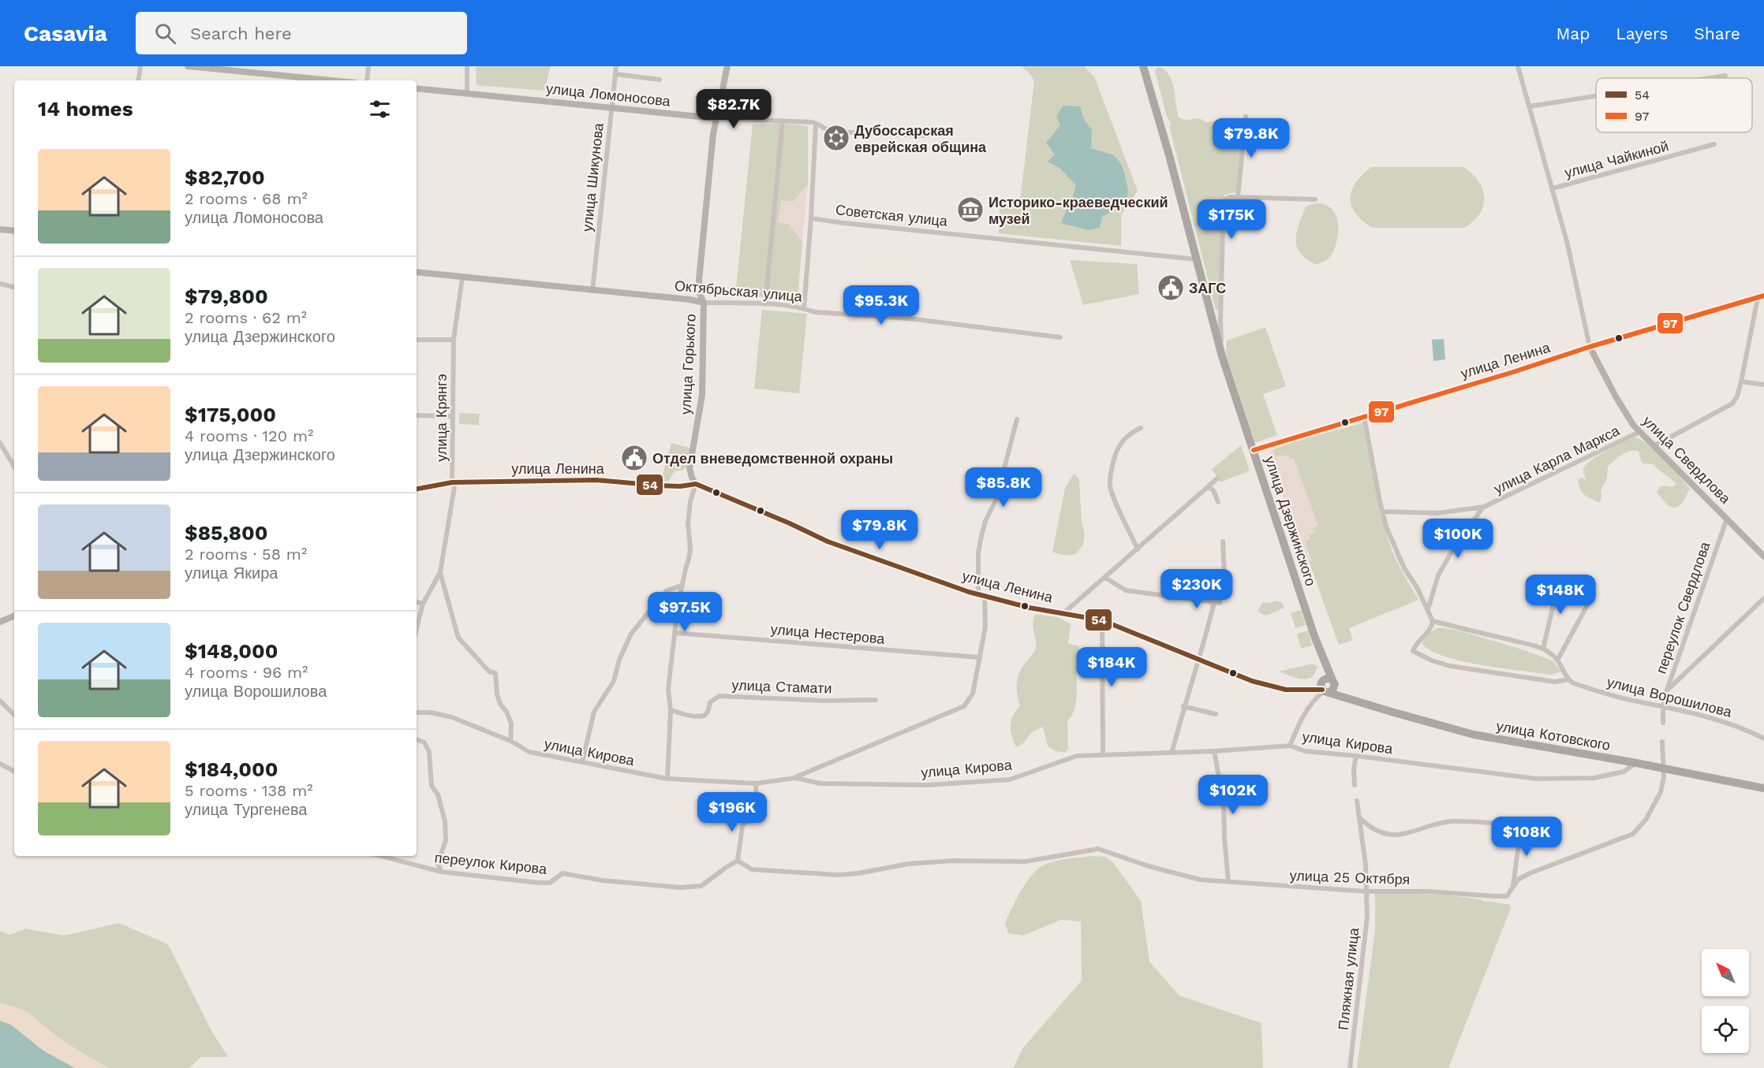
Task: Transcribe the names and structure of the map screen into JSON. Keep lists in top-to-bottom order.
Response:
{
  "streets": {
    "highway": ["улица Дзержинского", "улица Котовского"],
    "street": [
      "улица Ломоносова",
      "улица Чайкиной",
      "улица Шикунова",
      "Советская улица",
      "Октябрьская улица",
      "улица Ленина",
      "улица Горького",
      "улица Крянгэ",
      "улица Карла Маркса",
      "улица Свердлова",
      "переулок Свердлова",
      "улица Нестерова",
      "улица Стамати",
      "улица Ворошилова",
      "улица Кирова",
      "переулок Кирова",
      "улица 25 Октября",
      "Пляжная улица"
    ]
  },
  "crossings": [
    ["улица Ломоносова", "улица Шикунова"],
    ["улица Ломоносова", "улица Горького"],
    ["улица Шикунова", "Октябрьская улица"],
    ["Советская улица", "улица Дзержинского"],
    ["Октябрьская улица", "улица Горького"],
    ["Октябрьская улица", "улица Крянгэ"],
    ["улица Ленина", "улица Горького"],
    ["улица Ленина", "улица Крянгэ"],
    ["улица Ленина", "улица Свердлова"],
    ["улица Ленина", "улица Дзержинского"],
    ["улица Карла Маркса", "улица Свердлова"],
    ["улица Свердлова", "переулок Свердлова"],
    ["переулок Свердлова", "улица Ворошилова"],
    ["улица Котовского", "улица Кирова"],
    ["улица Котовского", "улица 25 Октября"],
    ["переулок Кирова", "улица 25 Октября"],
    ["улица 25 Октября", "Пляжная улица"]
  ],
  "places": {
    "synagogue": ["Дубоссарская еврейская община"],
    "museum": ["Историко-краеведческий музей"],
    "public building": ["ЗАГС", "Отдел вневедомственной охраны"]
  },
  "lines": ["transit line 97", "transit line 54"],
  "legend": ["54", "97"],
  "north": "top left",
  "page": {
    "header": "Casavia",
    "search": "Search here",
    "nav": ["Map", "Layers", "Share"],
    "heading": "14 homes",
    "price": [
      "$82.7K",
      "$79.8K",
      "$175K",
      "$95.3K",
      "$85.8K",
      "$79.8K",
      "$100K",
      "$230K",
      "$148K",
      "$97.5K",
      "$184K",
      "$102K",
      "$196K",
      "$108K"
    ],
    "list": [
      {
        "name": "$82,700",
        "note": "2 rooms · 68 m² · улица Ломоносова"
      },
      {
        "name": "$79,800",
        "note": "2 rooms · 62 m² · улица Дзержинского"
      },
      {
        "name": "$175,000",
        "note": "4 rooms · 120 m² · улица Дзержинского"
      },
      {
        "name": "$85,800",
        "note": "2 rooms · 58 m² · улица Якира"
      },
      {
        "name": "$148,000",
        "note": "4 rooms · 96 m² · улица Ворошилова"
      },
      {
        "name": "$184,000",
        "note": "5 rooms · 138 m² · улица Тургенева"
      }
    ]
  }
}
